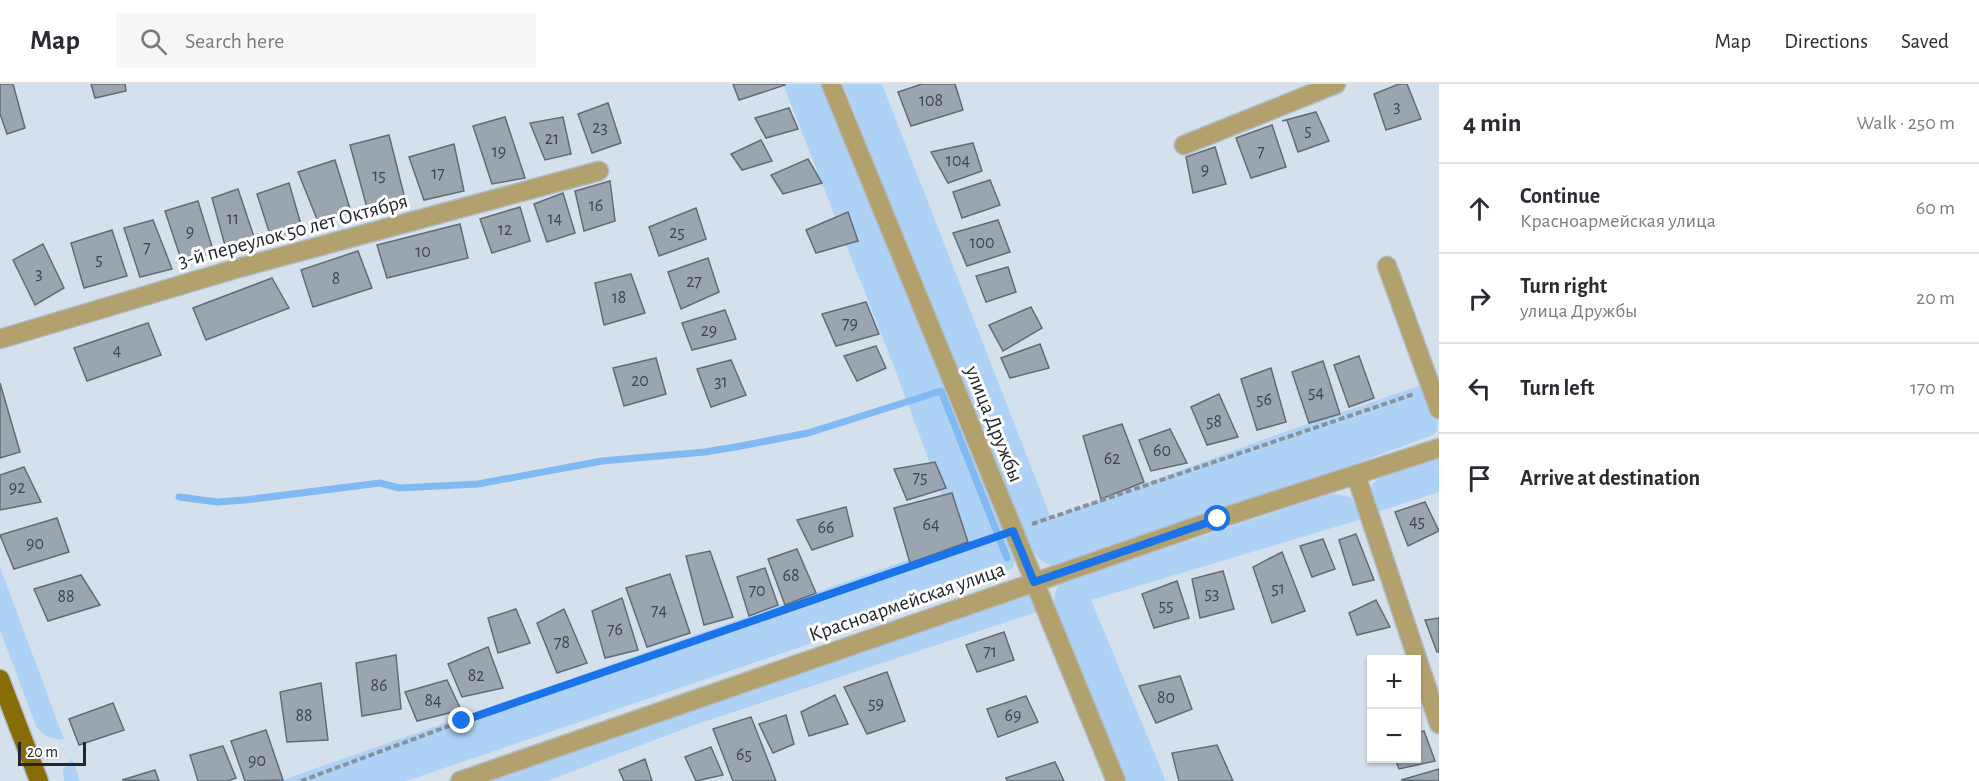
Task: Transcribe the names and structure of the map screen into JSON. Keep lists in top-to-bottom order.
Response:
{
  "streets": {
    "street": ["3-й переулок 50 лет Октября", "улица Дружбы", "Красноармейская улица"]
  },
  "crossings": [
    ["улица Дружбы", "Красноармейская улица"]
  ],
  "house_numbers": [
    "108",
    "3",
    "23",
    "5",
    "21",
    "19",
    "7",
    "104",
    "9",
    "17",
    "15",
    "16",
    "11",
    "14",
    "12",
    "9",
    "25",
    "100",
    "7",
    "10",
    "5",
    "3",
    "8",
    "27",
    "18",
    "79",
    "29",
    "4",
    "20",
    "31",
    "54",
    "56",
    "58",
    "60",
    "62",
    "75",
    "92",
    "45",
    "64",
    "66",
    "90",
    "68",
    "51",
    "70",
    "53",
    "88",
    "55",
    "74",
    "76",
    "78",
    "71",
    "82",
    "86",
    "80",
    "84",
    "59",
    "88",
    "69",
    "65",
    "90"
  ],
  "scale_bar": "20 m",
  "page": {
    "header": "Map",
    "search": "Search here",
    "nav": ["Map", "Directions", "Saved"],
    "heading": ["4 min", "Walk · 250 m"],
    "list": [
      ["Continue", "Красноармейская улица", "60 m"],
      ["Turn right", "улица Дружбы", "20 m"],
      ["Turn left", "170 m"],
      "Arrive at destination"
    ],
    "map_buttons": ["+", "−"],
    "scale": "20 m"
  }
}
